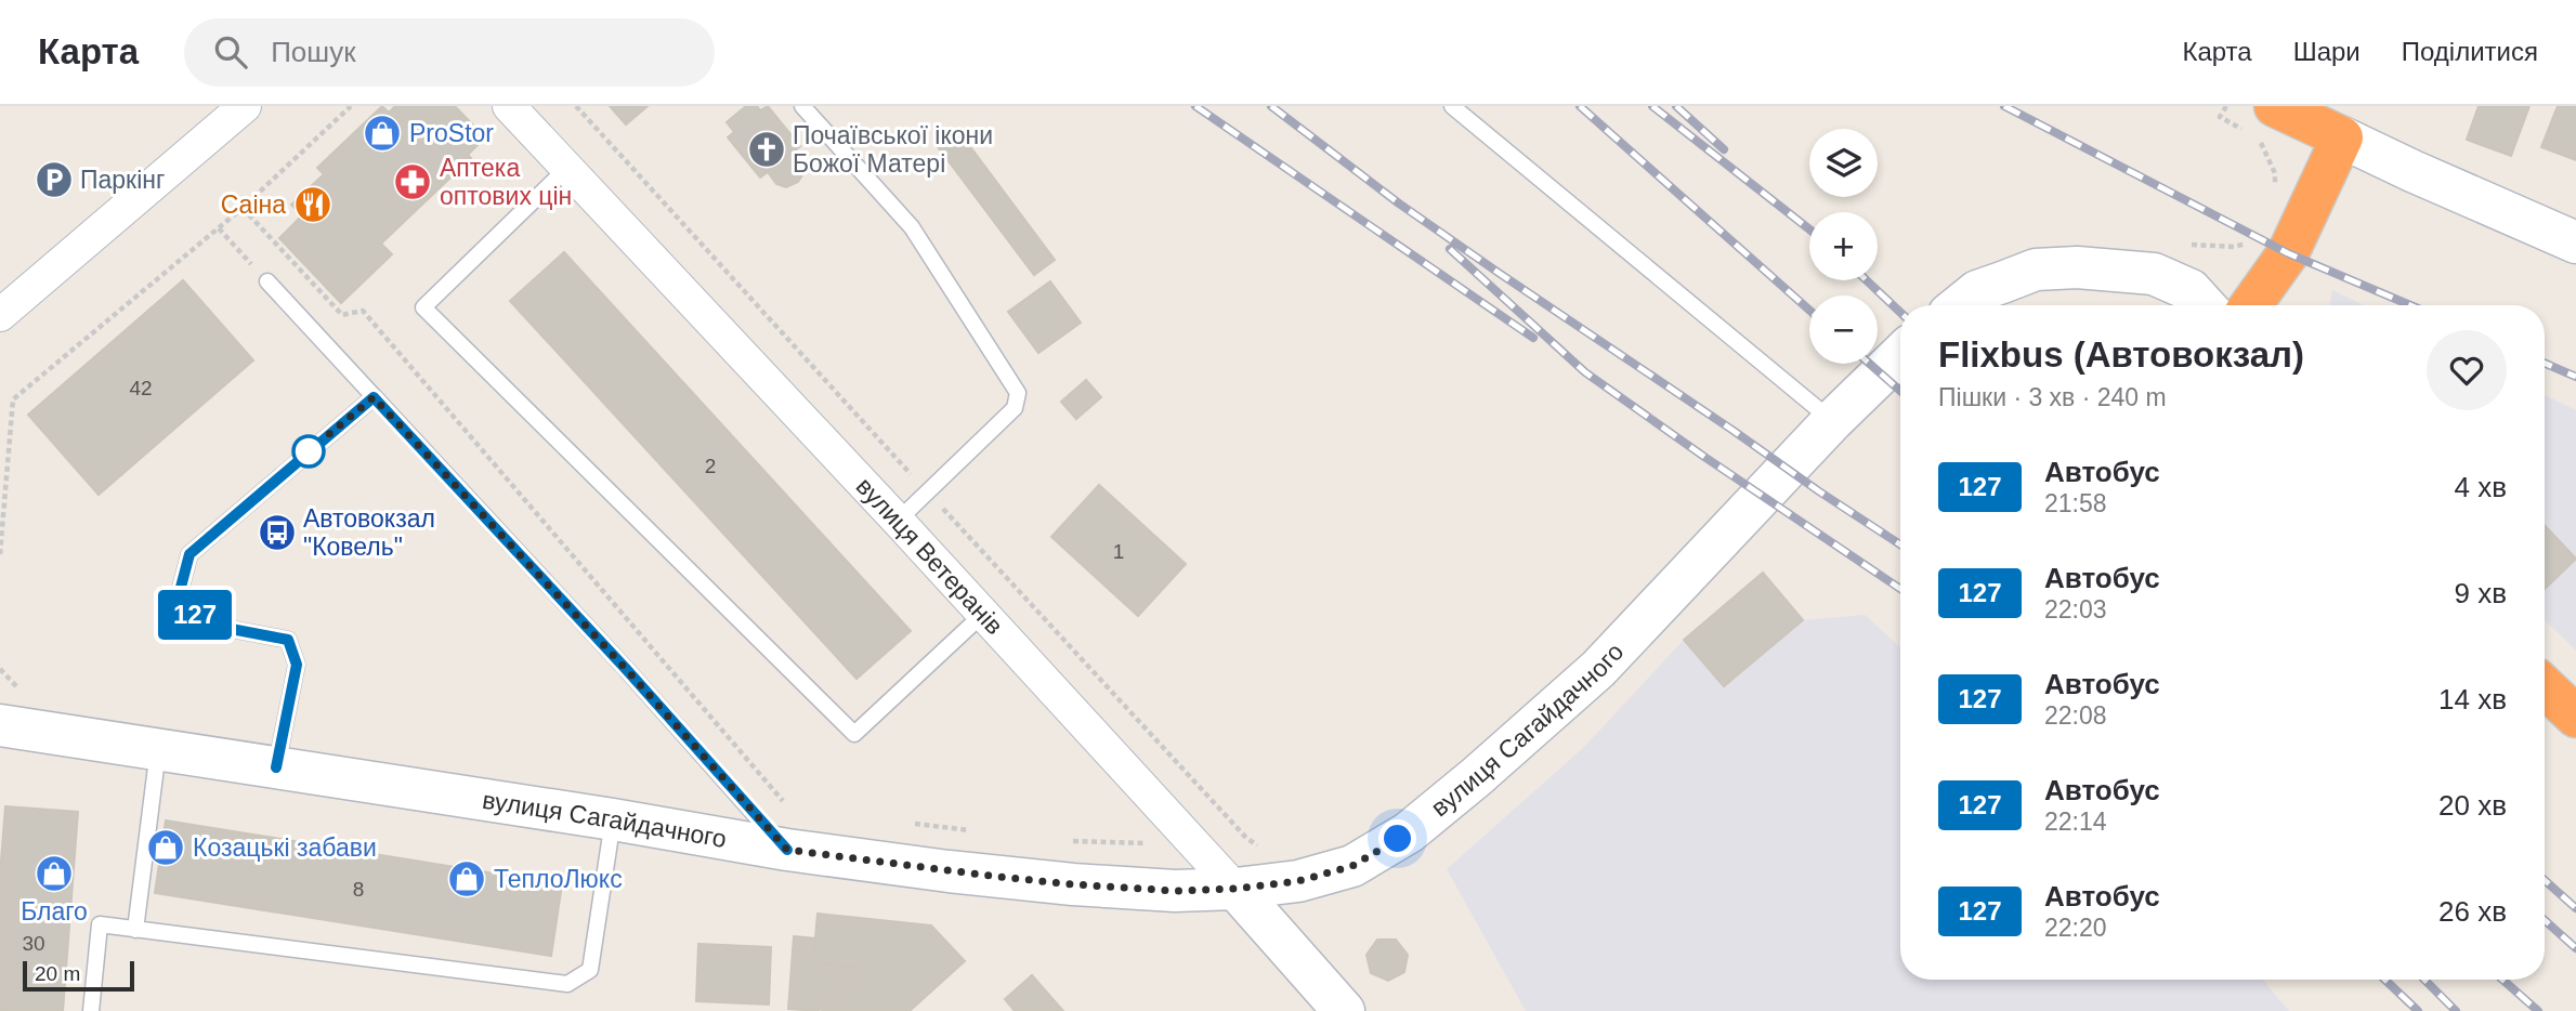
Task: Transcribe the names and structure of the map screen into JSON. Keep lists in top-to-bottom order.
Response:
{
  "streets": {
    "main road": ["вулиця Ветеранів", "вулиця Сагайдачного"]
  },
  "crossings": [
    ["вулиця Ветеранів", "вулиця Сагайдачного"]
  ],
  "places": {
    "shop": [
      "ProStor",
      "Козацькі забави",
      "Благо",
      "ТеплоЛюкс"
    ],
    "church": ["Почаївської ікони Божої Матері"],
    "parking": ["Паркінг"],
    "pharmacy": ["Аптека оптових цін"],
    "restaurant": ["Саіна"],
    "bus stop": ["Автовокзал \"Ковель\""]
  },
  "lines": ["bus line 127"],
  "house_numbers": [
    "42",
    "2",
    "1",
    "8",
    "30"
  ],
  "scale_bar": "20 m",
  "page": {
    "header": "Карта",
    "search": "Пошук",
    "nav": ["Карта", "Шари", "Поділитися"],
    "on_map": "127",
    "map_buttons": ["+", "−"],
    "heading": ["Flixbus (Автовокзал)", "Пішки · 3 хв · 240 m"],
    "list": [
      {
        "mark": "127",
        "name": "Автобус",
        "note": "21:58",
        "value": "4 хв"
      },
      {
        "mark": "127",
        "name": "Автобус",
        "note": "22:03",
        "value": "9 хв"
      },
      {
        "mark": "127",
        "name": "Автобус",
        "note": "22:08",
        "value": "14 хв"
      },
      {
        "mark": "127",
        "name": "Автобус",
        "note": "22:14",
        "value": "20 хв"
      },
      {
        "mark": "127",
        "name": "Автобус",
        "note": "22:20",
        "value": "26 хв"
      }
    ],
    "scale": "20 m"
  }
}
